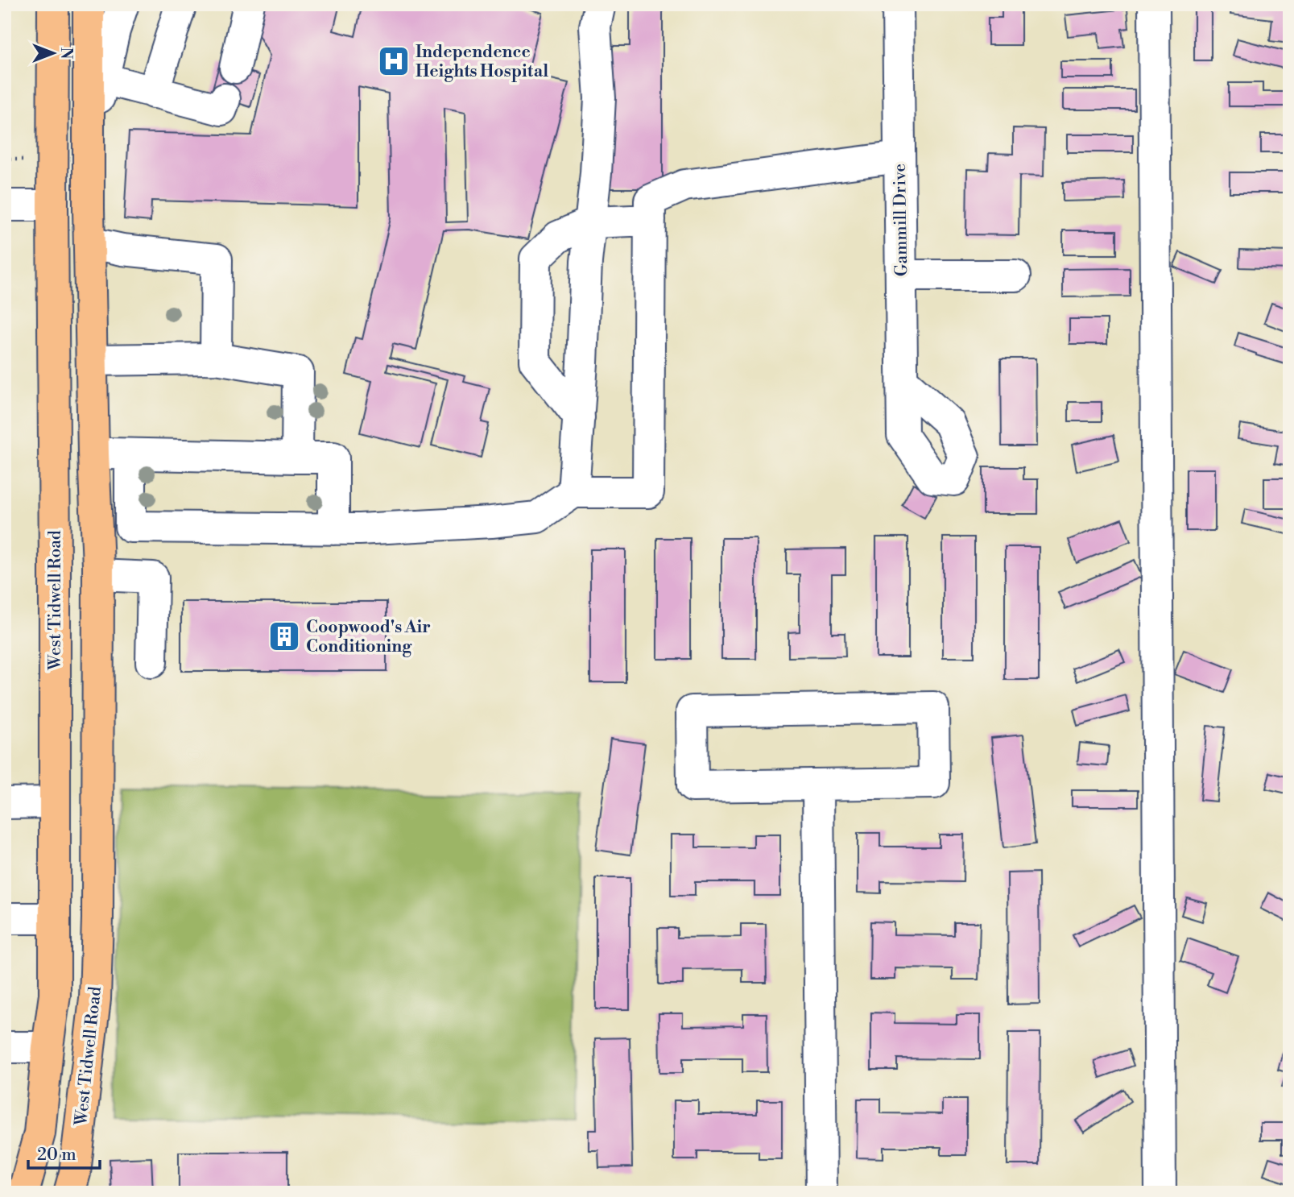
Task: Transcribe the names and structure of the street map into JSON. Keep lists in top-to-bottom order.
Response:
{
  "streets": {
    "main road": ["West Tidwell Road"],
    "street": ["Gammill Drive"]
  },
  "places": {
    "hospital": ["Independence Heights Hospital"],
    "building": ["Coopwood's Air Conditioning"]
  },
  "scale_bar": "20 m",
  "north": "right"
}
